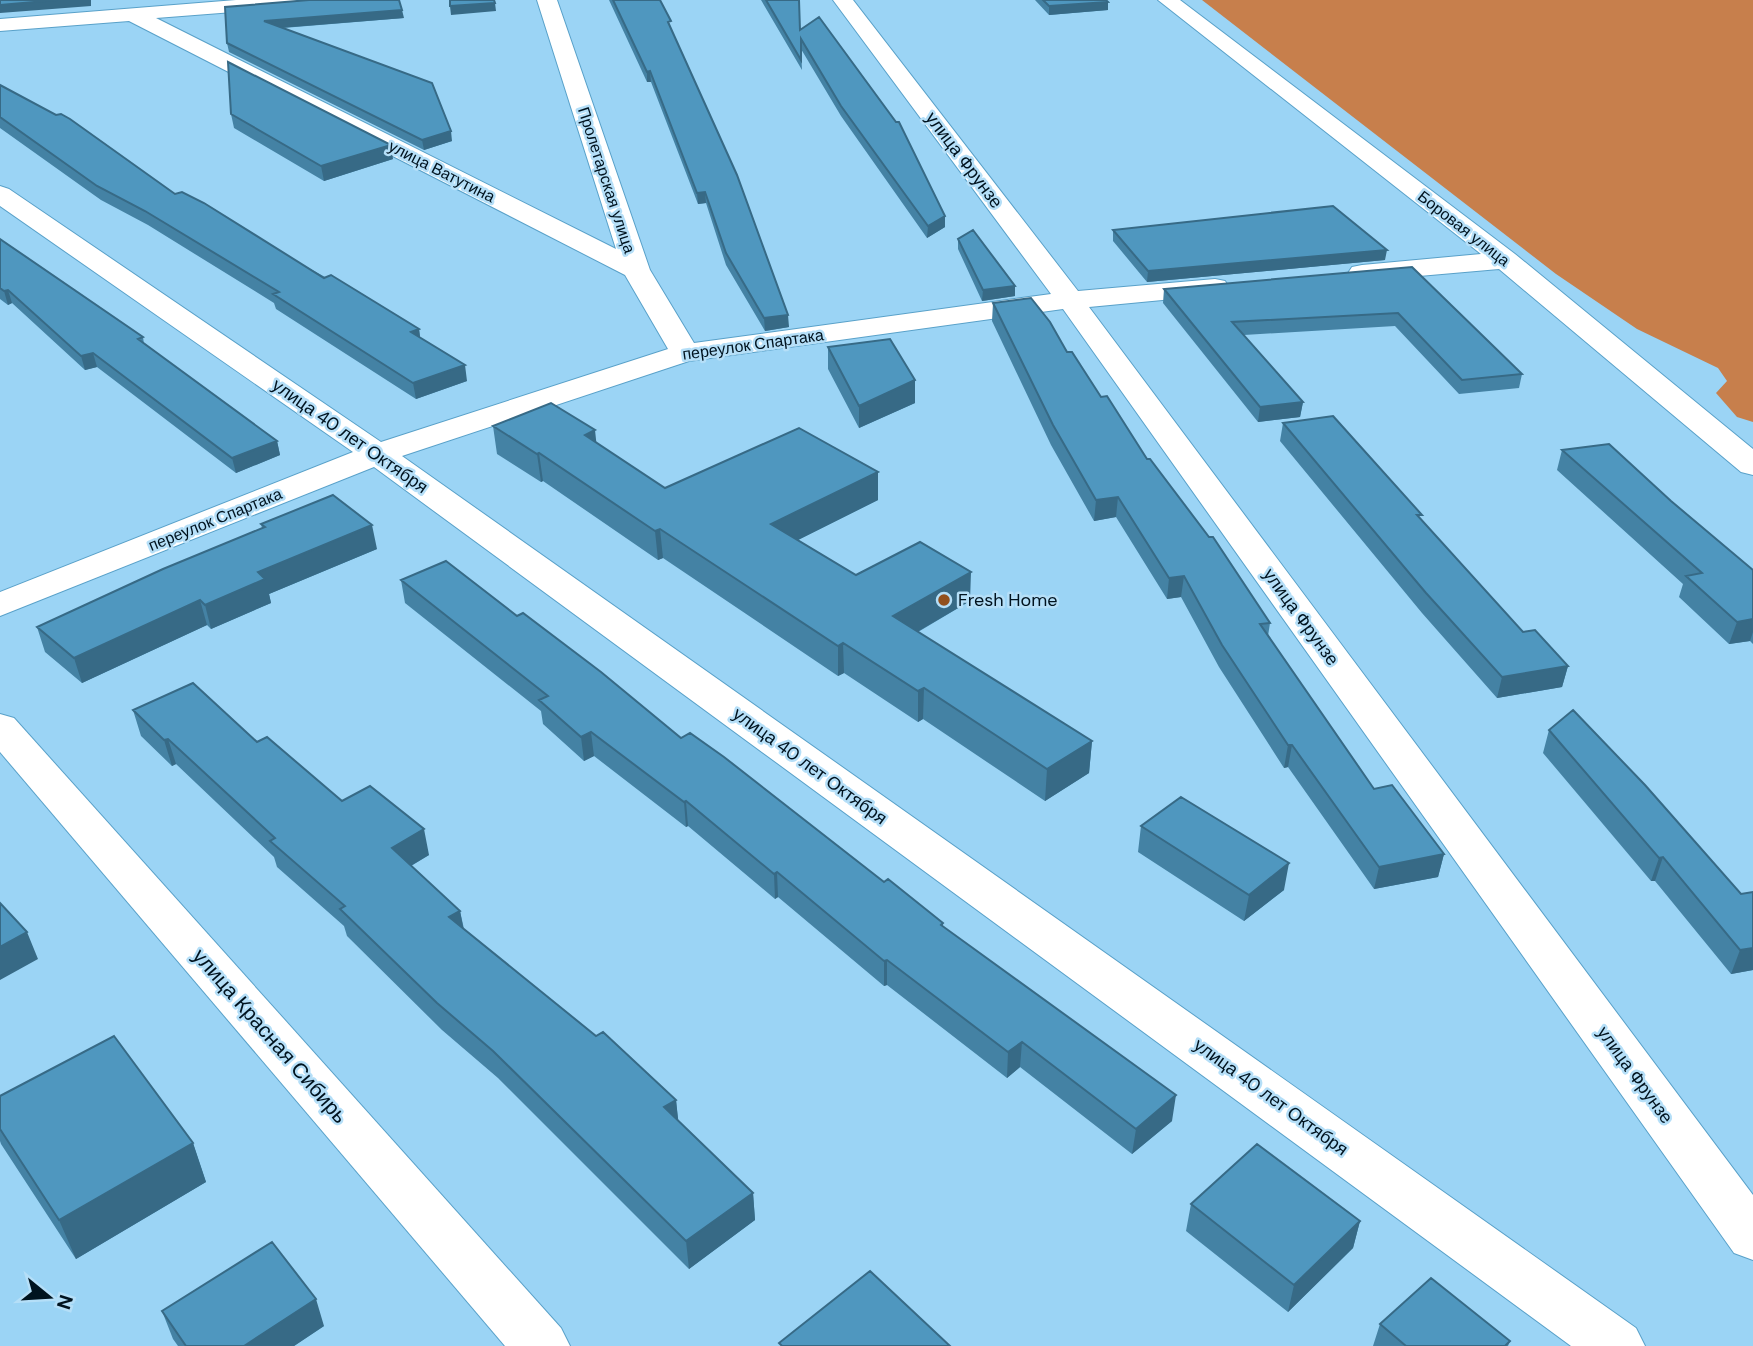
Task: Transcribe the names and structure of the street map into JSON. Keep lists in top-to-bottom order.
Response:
{
  "streets": {
    "street": [
      "улица Фрунзе",
      "улица Ватутина",
      "Пролетарская улица",
      "Боровая улица",
      "переулок Спартака",
      "улица 40 лет Октября",
      "улица Красная Сибирь"
    ]
  },
  "crossings": [
    ["улица Фрунзе", "переулок Спартака"],
    ["улица Ватутина", "Пролетарская улица"],
    ["Пролетарская улица", "переулок Спартака"],
    ["переулок Спартака", "улица 40 лет Октября"]
  ],
  "places": ["Fresh Home"],
  "north": "right"
}
